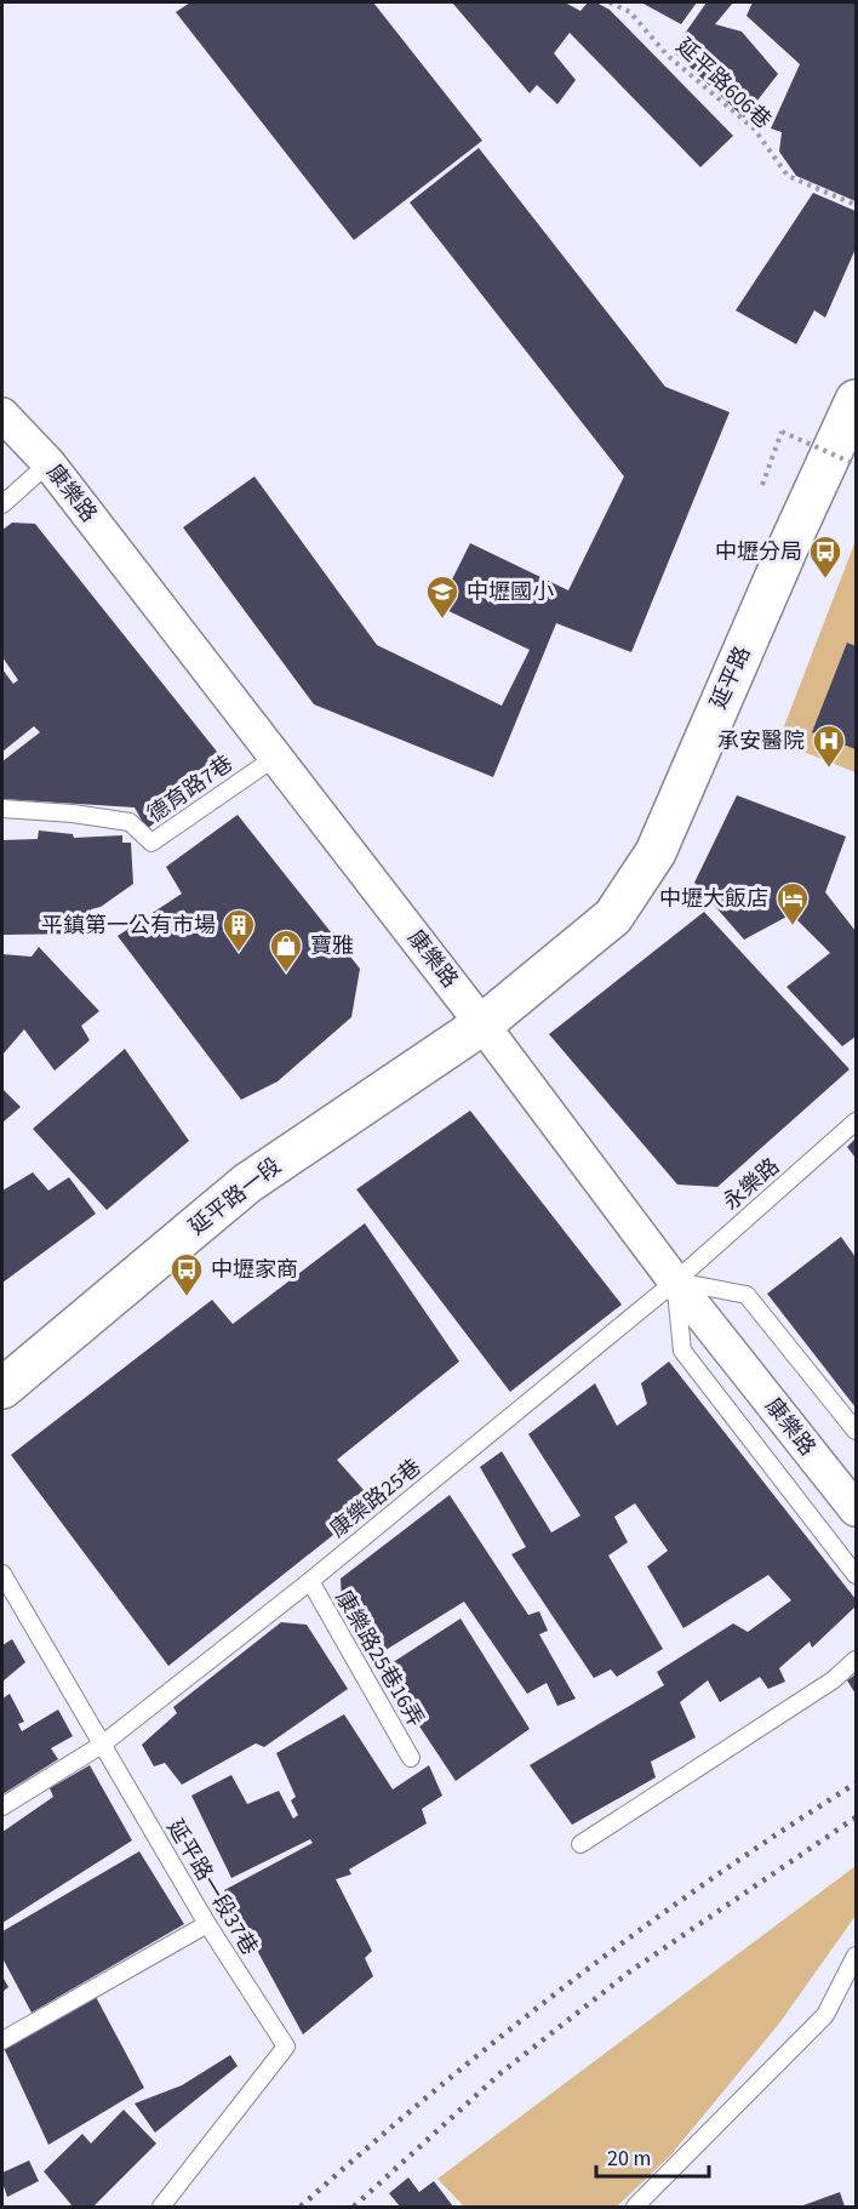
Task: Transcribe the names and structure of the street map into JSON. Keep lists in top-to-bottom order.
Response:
{
  "streets": {
    "main road": ["延平路", "延平路一段"],
    "street": ["康樂路"],
    "lane": [
      "德育路7巷",
      "永樂路",
      "康樂路25巷",
      "康樂路25巷16弄",
      "延平路一段37巷"
    ],
    "path": ["延平路606巷"]
  },
  "crossings": [
    ["康樂路", "延平路"],
    ["康樂路", "德育路7巷"],
    ["康樂路", "永樂路"],
    ["康樂路", "延平路一段"],
    ["康樂路", "康樂路25巷"],
    ["延平路", "延平路一段"],
    ["永樂路", "康樂路25巷"],
    ["康樂路25巷", "康樂路25巷16弄"],
    ["康樂路25巷", "延平路一段37巷"]
  ],
  "places": {
    "bus stop": ["中壢分局", "中壢家商"],
    "school or university": ["中壢國小"],
    "hospital": ["承安醫院"],
    "hotel": ["中壢大飯店"],
    "building": ["平鎮第一公有市場"],
    "shop": ["寶雅"]
  },
  "scale_bar": "20 m"
}
